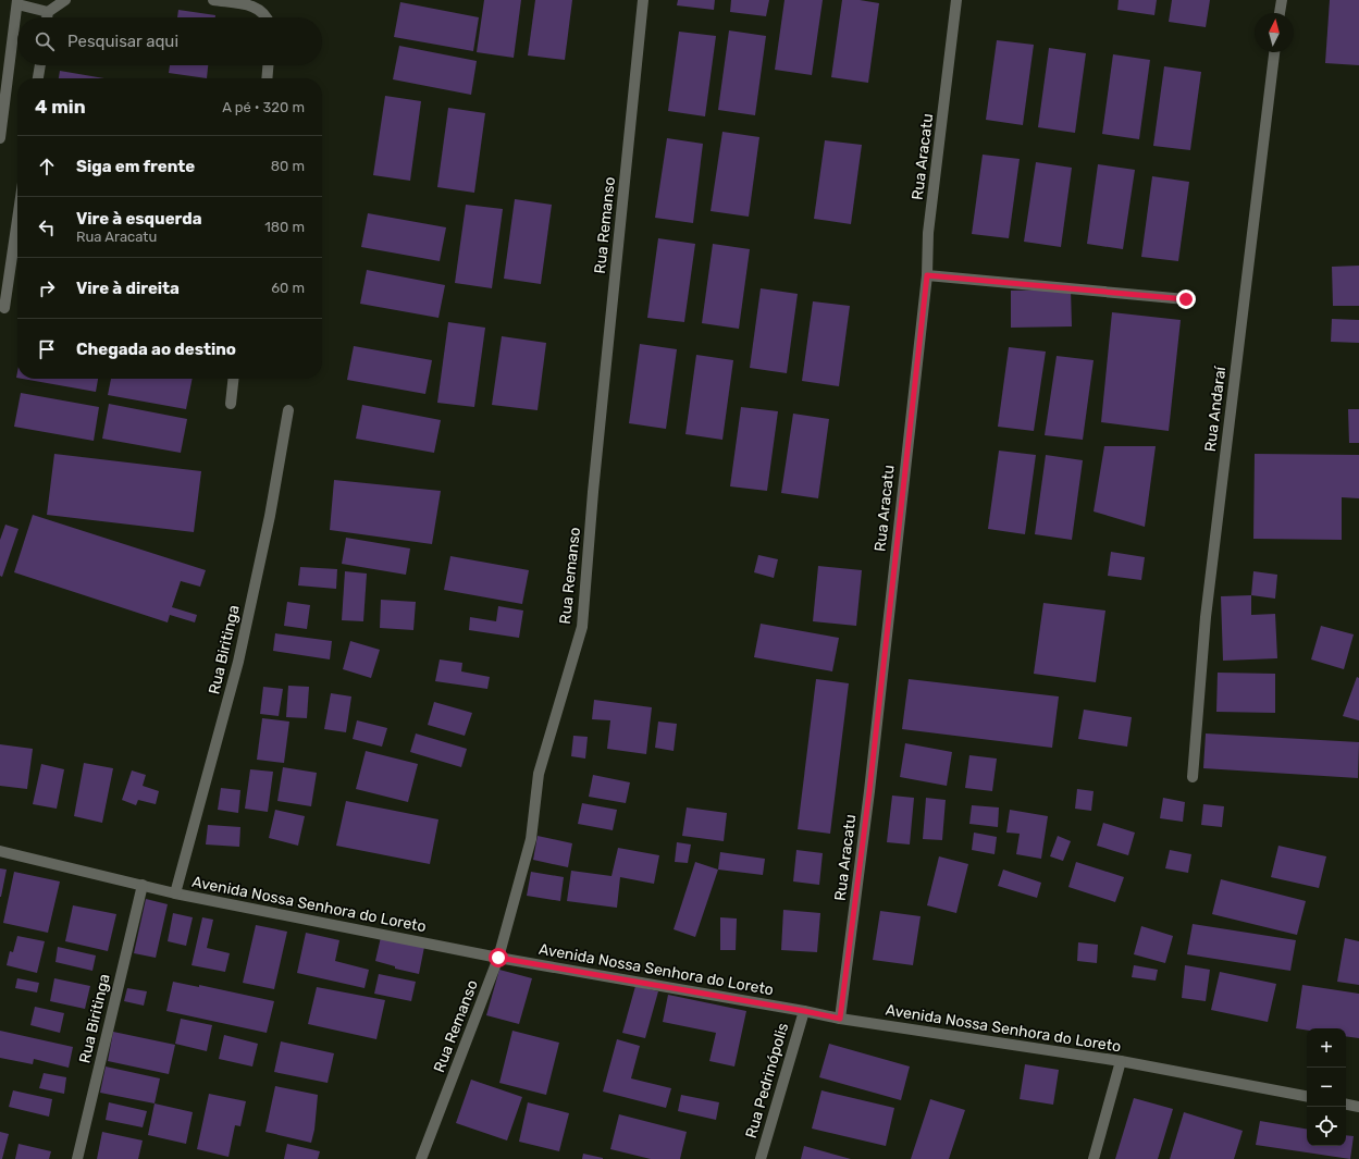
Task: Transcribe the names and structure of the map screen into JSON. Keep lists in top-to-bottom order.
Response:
{
  "streets": {
    "street": [
      "Rua Aracatu",
      "Rua Remanso",
      "Rua Andaraí",
      "Rua Biritinga",
      "Avenida Nossa Senhora do Loreto",
      "Rua Pedrinópolis"
    ]
  },
  "crossings": [
    ["Rua Aracatu", "Avenida Nossa Senhora do Loreto"],
    ["Rua Remanso", "Avenida Nossa Senhora do Loreto"],
    ["Rua Biritinga", "Avenida Nossa Senhora do Loreto"],
    ["Avenida Nossa Senhora do Loreto", "Rua Pedrinópolis"]
  ],
  "north": "top",
  "page": {
    "search": "Pesquisar aqui",
    "heading": ["4 min", "A pé · 320 m"],
    "list": [
      ["Siga em frente", "80 m"],
      ["Vire à esquerda", "Rua Aracatu", "180 m"],
      ["Vire à direita", "60 m"],
      "Chegada ao destino"
    ],
    "map_buttons": ["+", "−"]
  }
}
